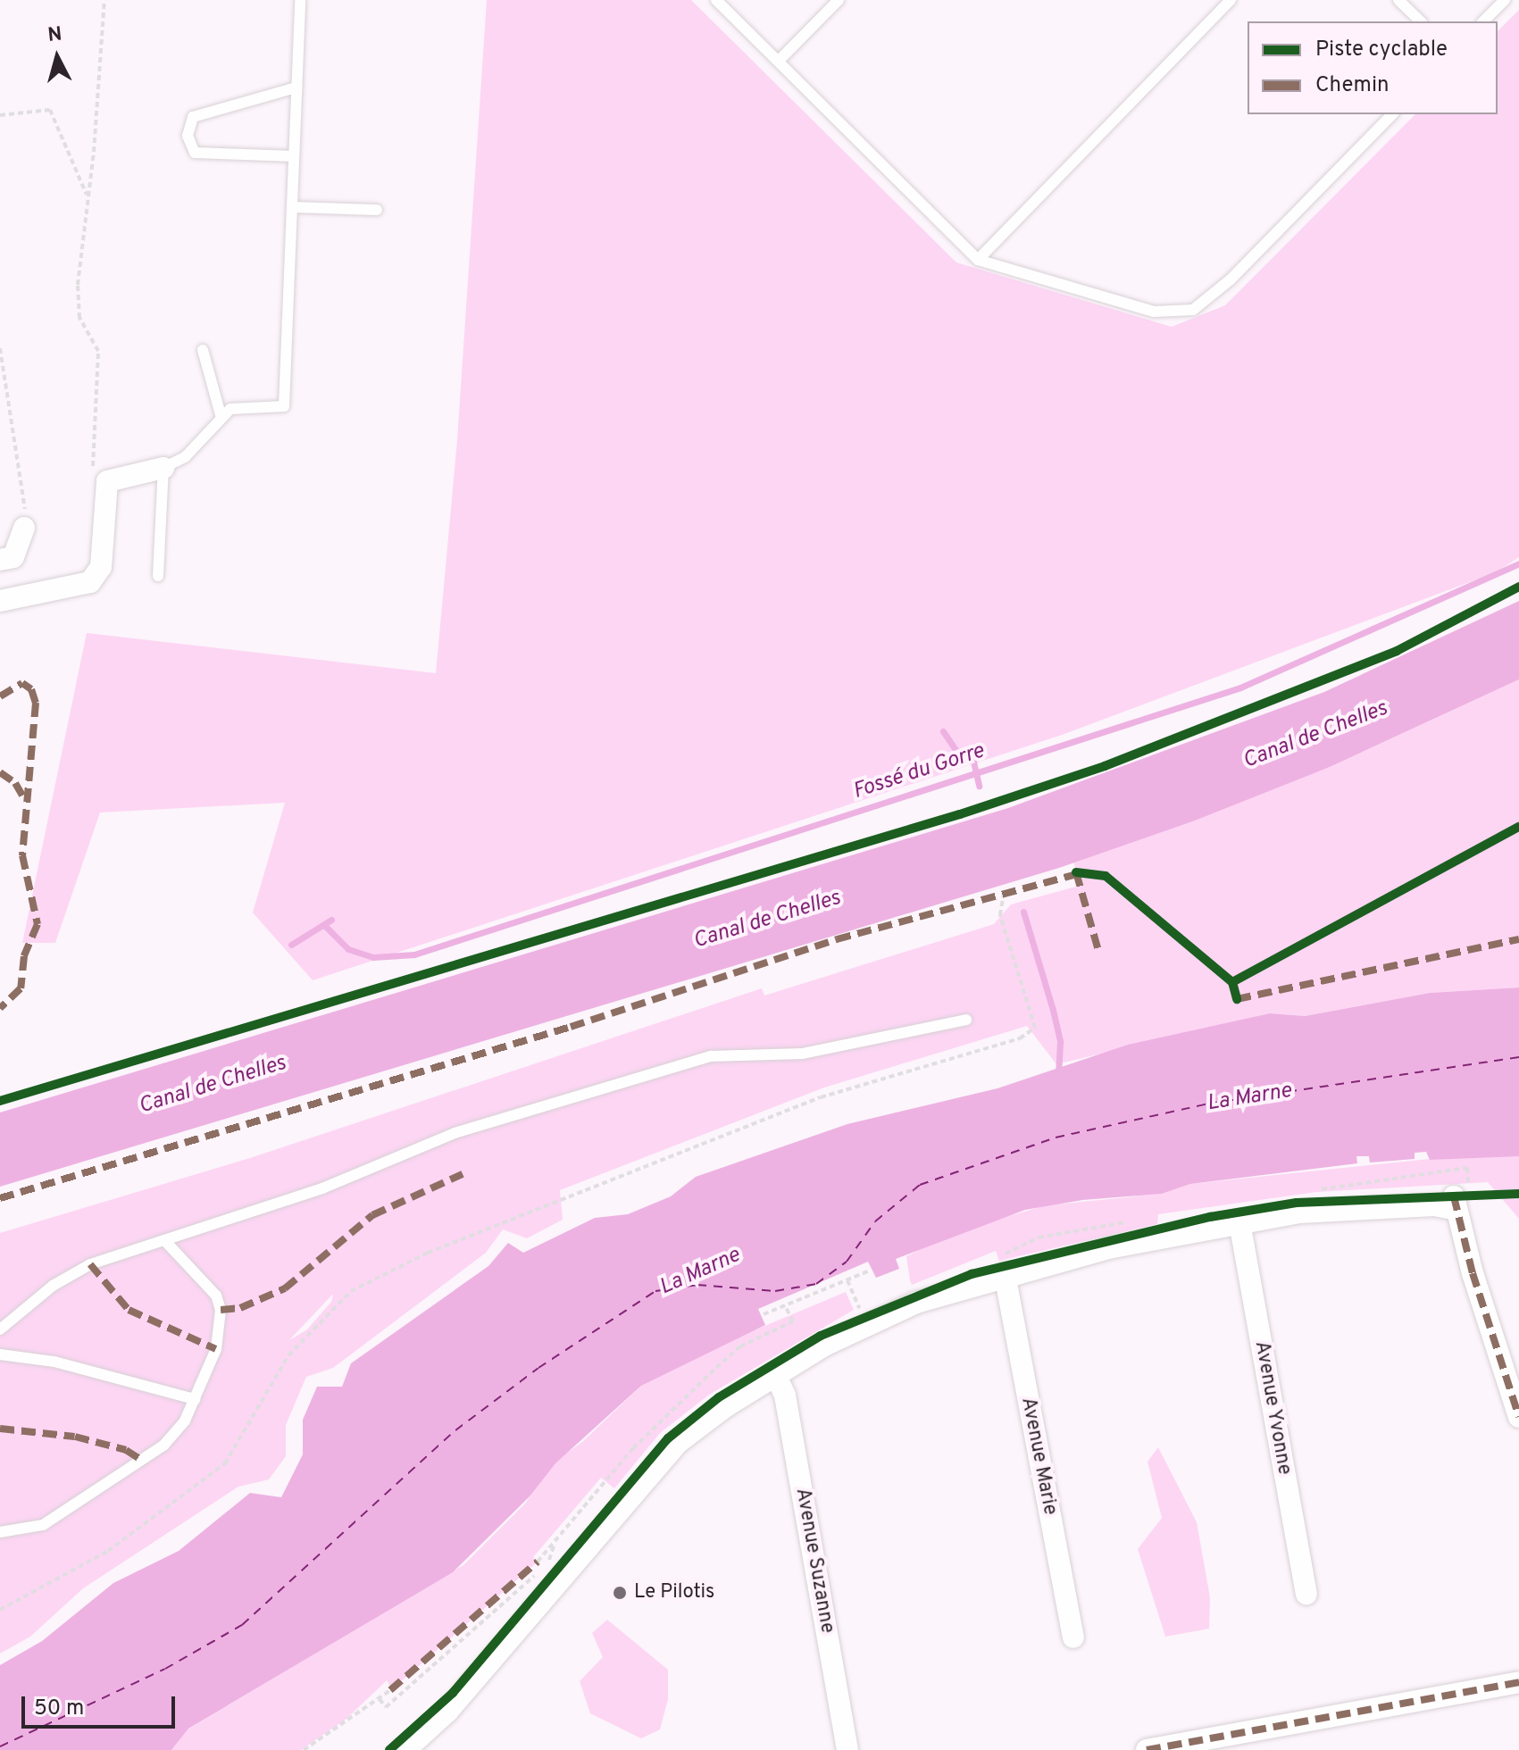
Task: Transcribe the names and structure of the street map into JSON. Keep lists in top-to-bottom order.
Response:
{
  "streets": {
    "street": ["Avenue Yvonne", "Avenue Marie", "Avenue Suzanne"]
  },
  "water": ["Canal de Chelles", "Fossé du Gorre", "La Marne"],
  "places": ["Le Pilotis"],
  "legend": ["Piste cyclable", "Chemin"],
  "scale_bar": "50 m",
  "north": "top"
}
